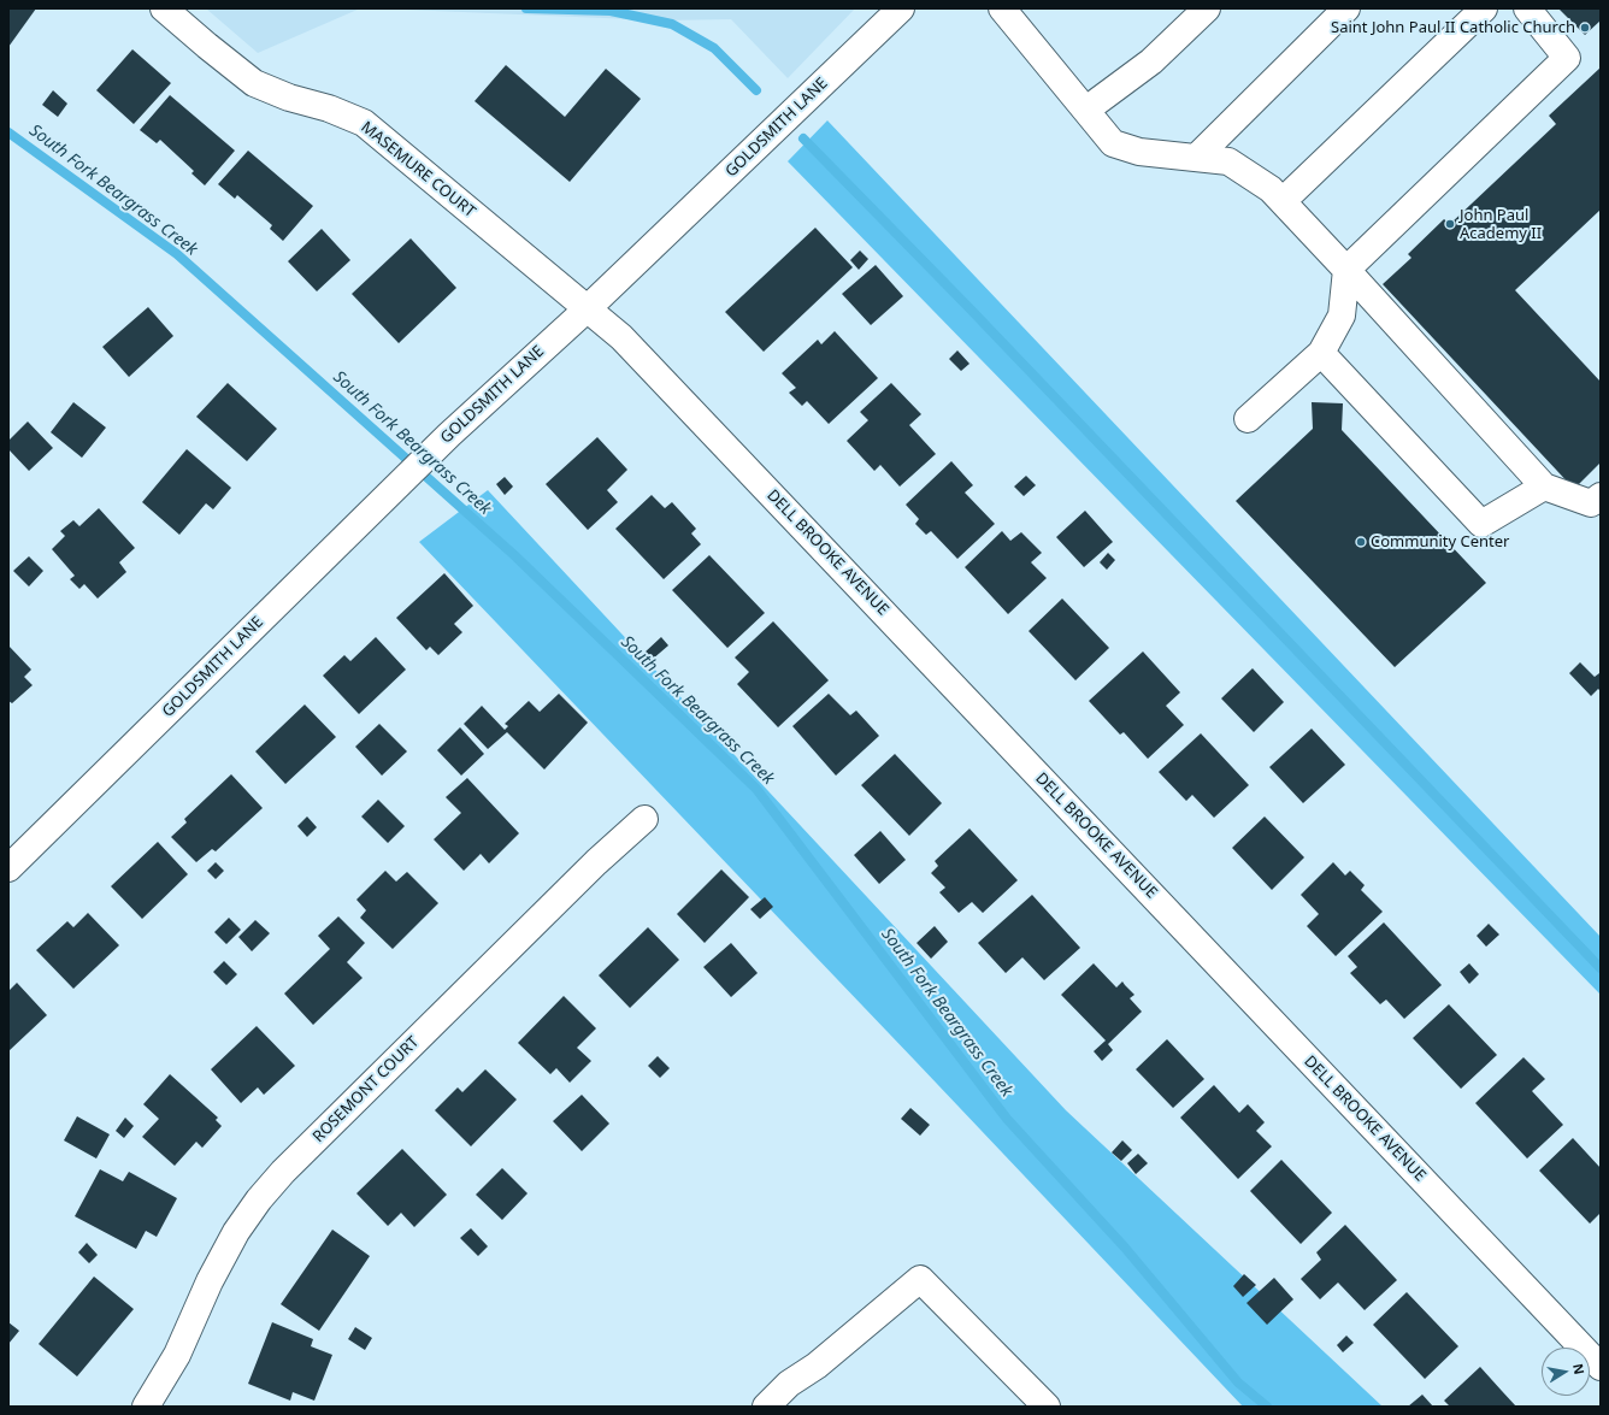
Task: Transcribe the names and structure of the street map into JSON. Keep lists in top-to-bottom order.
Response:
{
  "streets": {
    "street": [
      "GOLDSMITH LANE",
      "MASEMURE COURT",
      "DELL BROOKE AVENUE",
      "ROSEMONT COURT"
    ]
  },
  "crossings": [
    ["GOLDSMITH LANE", "MASEMURE COURT"],
    ["GOLDSMITH LANE", "DELL BROOKE AVENUE"],
    ["MASEMURE COURT", "DELL BROOKE AVENUE"]
  ],
  "water": ["South Fork Beargrass Creek"],
  "places": ["Saint John Paul II Catholic Church", "John Paul Academy II", "Community Center"],
  "north": "right"
}
